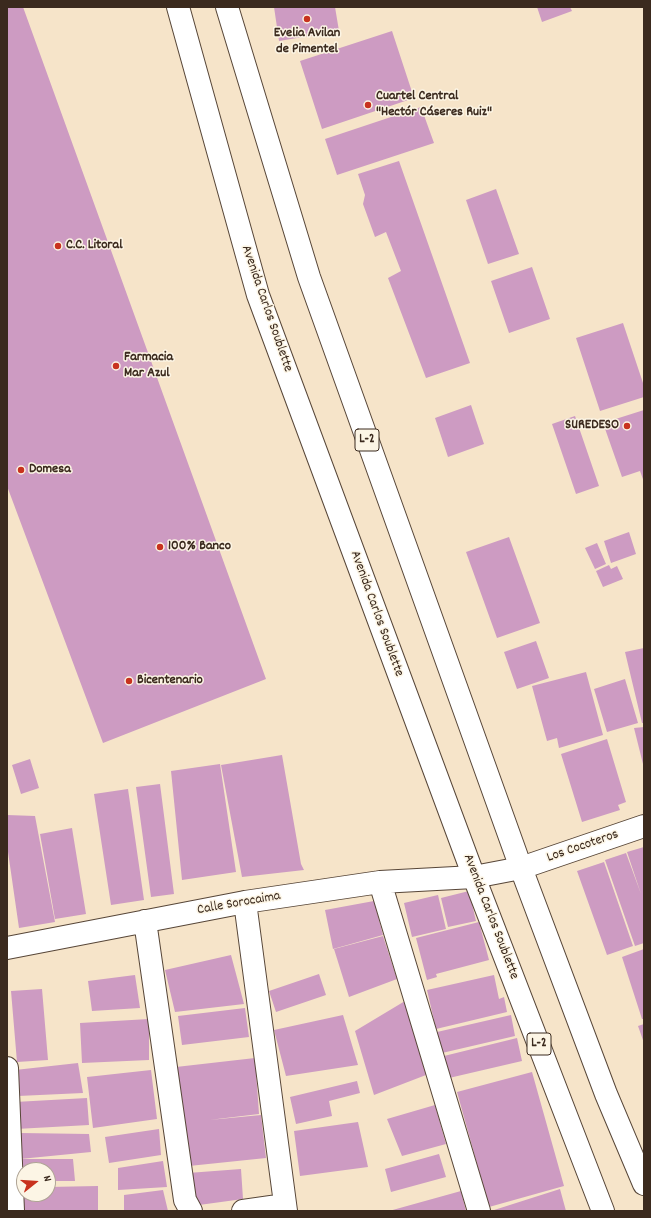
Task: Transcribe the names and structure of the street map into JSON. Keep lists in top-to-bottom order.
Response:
{
  "streets": {
    "main road": [
      "Avenida Carlos Soublette",
      "L-2",
      "Los Cocoteros",
      "Calle Sorocaima"
    ]
  },
  "crossings": [
    ["Avenida Carlos Soublette", "Los Cocoteros"],
    ["Avenida Carlos Soublette", "Calle Sorocaima"],
    ["L-2", "Los Cocoteros"],
    ["Los Cocoteros", "Calle Sorocaima"]
  ],
  "places": [
    "Evelia Avilan de Pimentel",
    "Cuartel Central \"Hectór Cáseres Ruiz\"",
    "C.C. Litoral",
    "Farmacia Mar Azul",
    "SUREDESO",
    "Domesa",
    "100% Banco",
    "Bicentenario"
  ],
  "north": "right"
}
